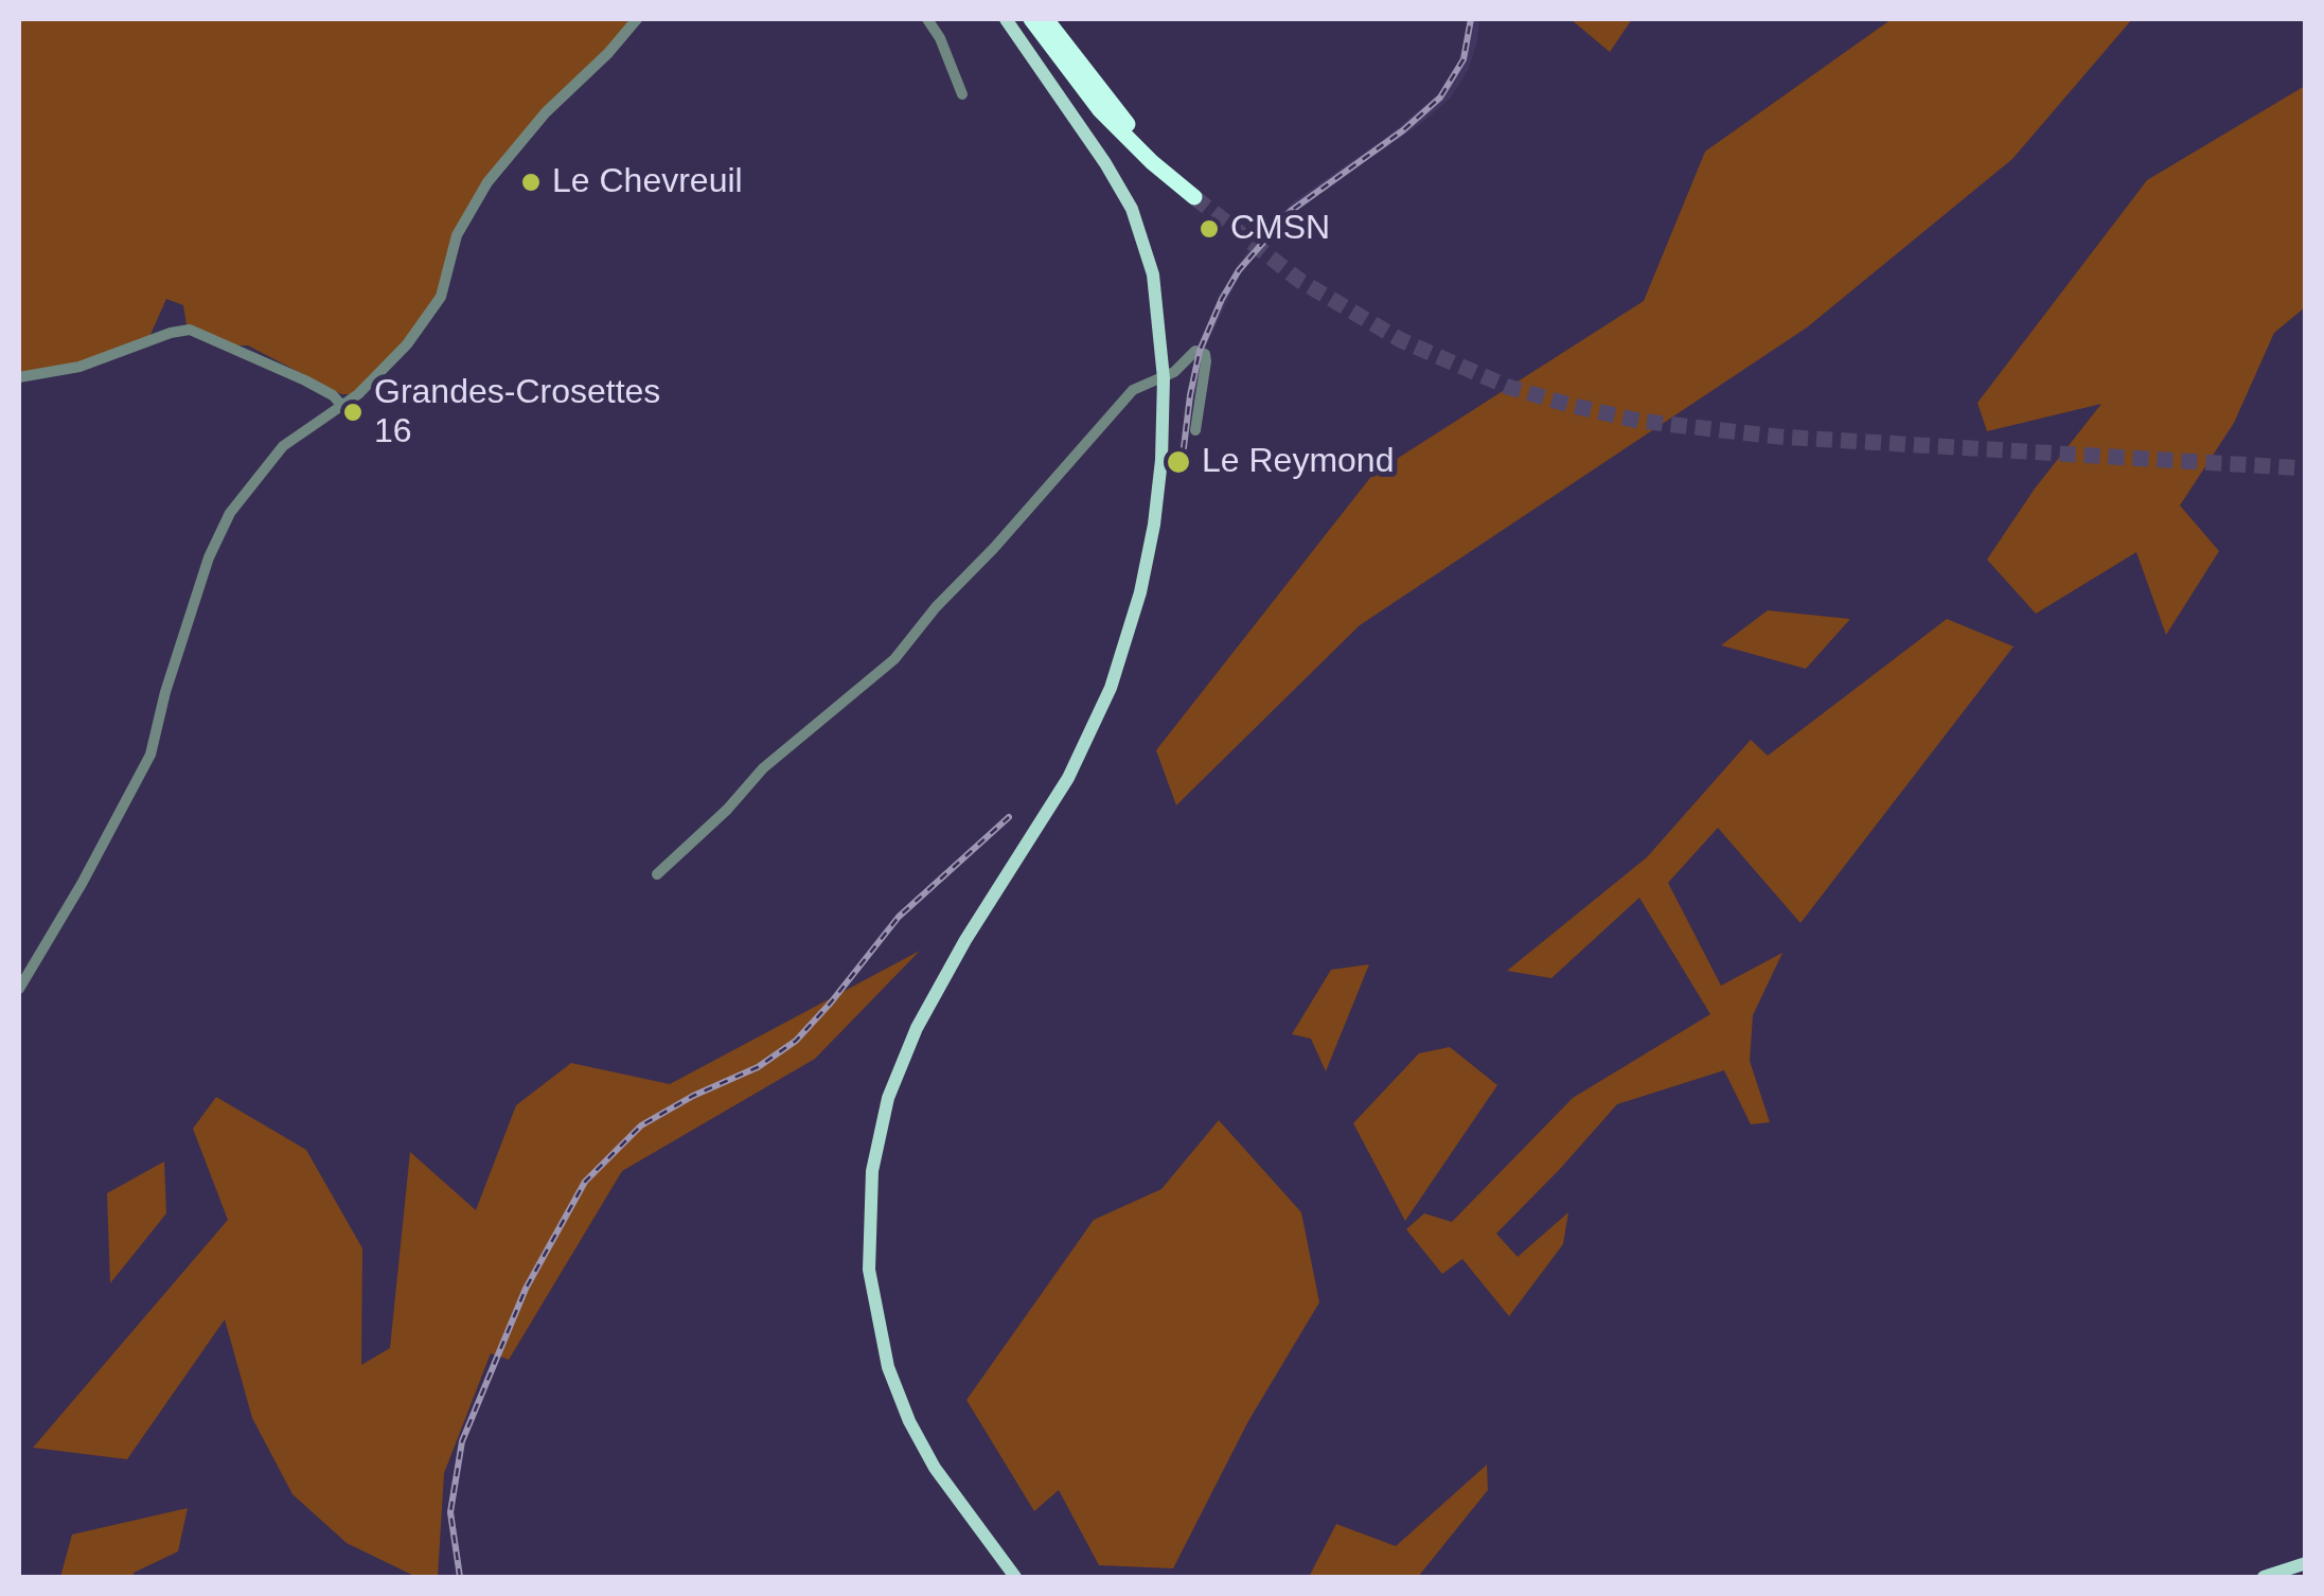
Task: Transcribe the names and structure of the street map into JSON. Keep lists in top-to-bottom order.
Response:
{
  "places": [
    "Le Chevreuil",
    "CMSN",
    "Grandes-Crosettes 16",
    "Le Reymond"
  ]
}
